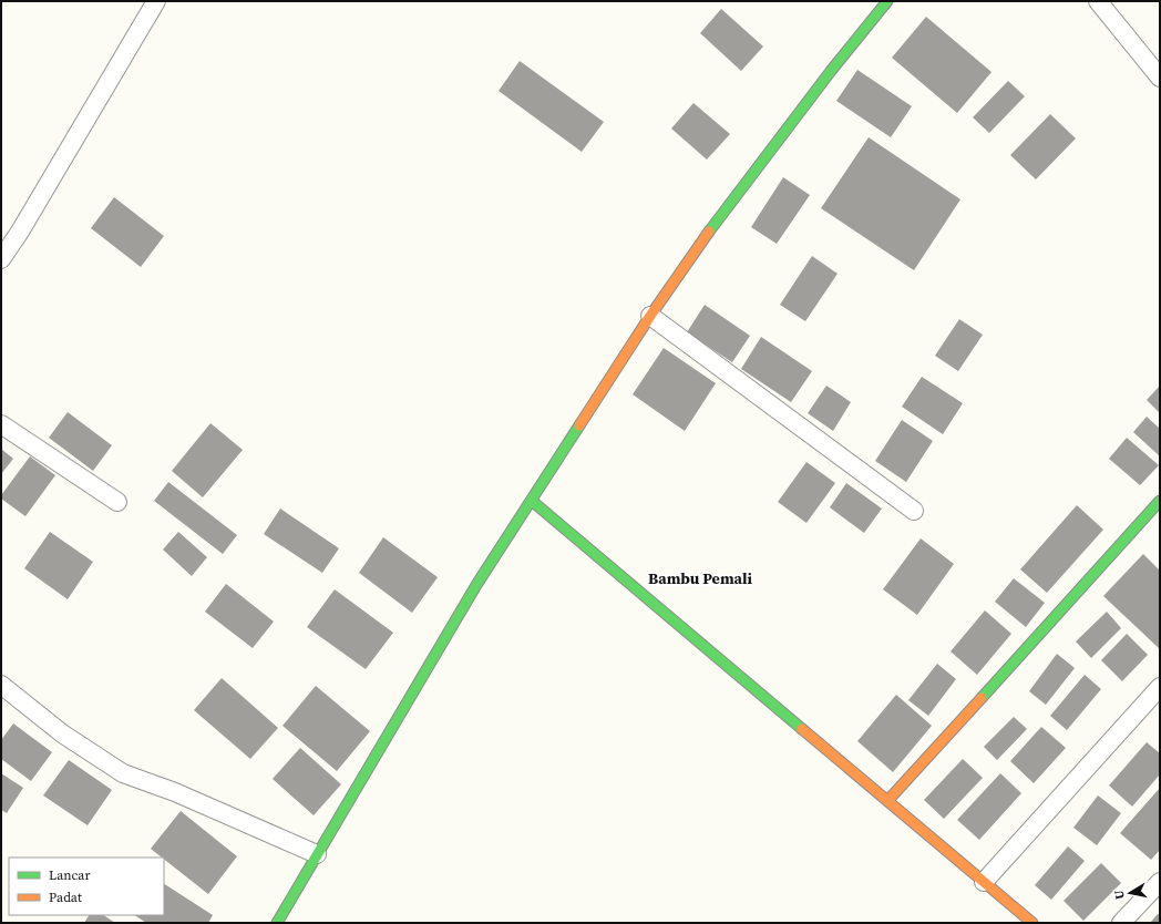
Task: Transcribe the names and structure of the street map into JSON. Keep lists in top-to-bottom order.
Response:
{
  "districts": ["Bambu Pemali"],
  "legend": ["Lancar", "Padat"],
  "north": "left"
}
